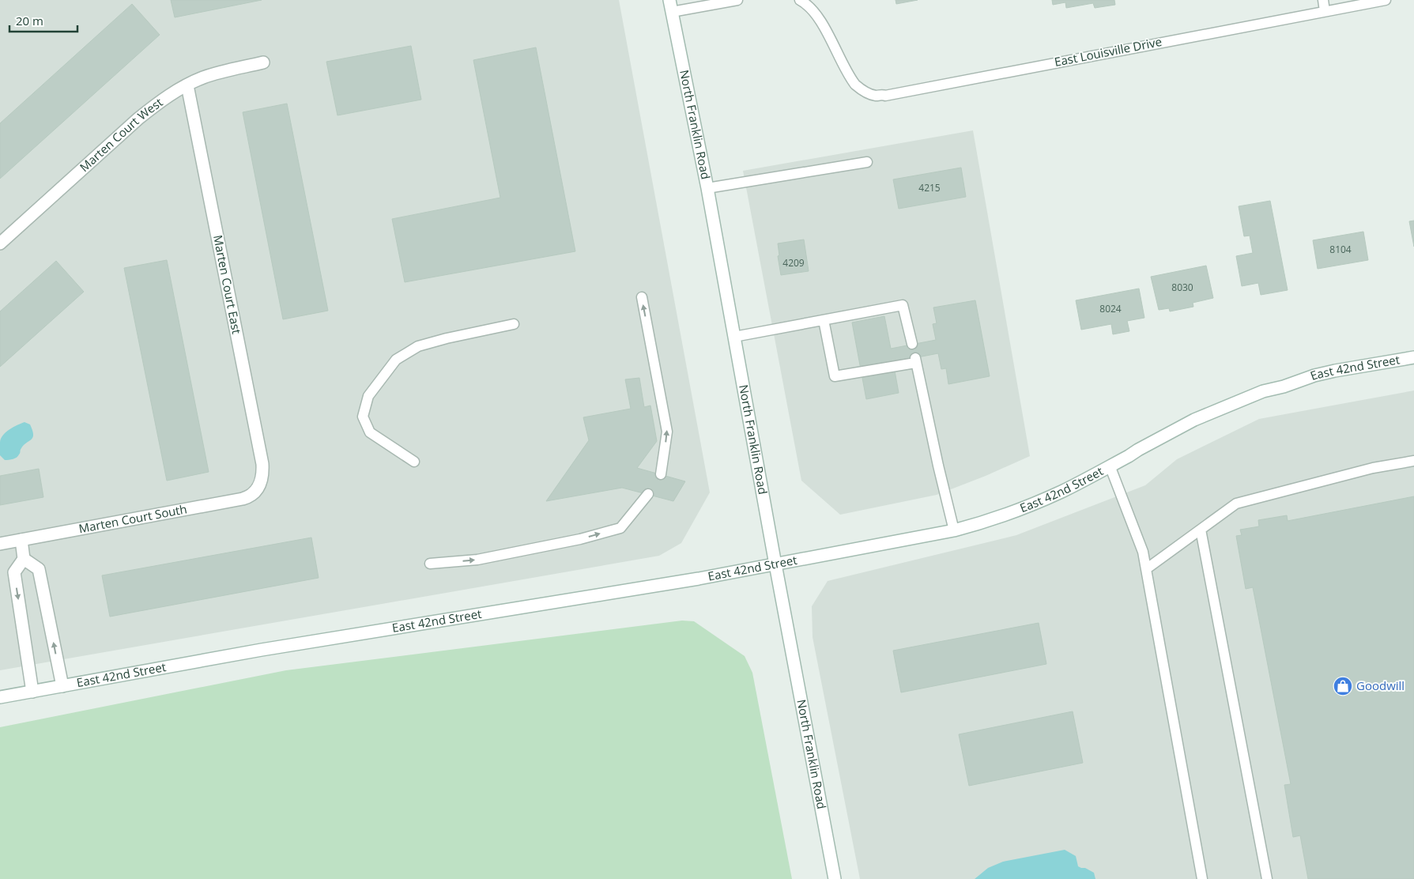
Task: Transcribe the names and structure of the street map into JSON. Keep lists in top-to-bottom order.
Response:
{
  "streets": {
    "street": [
      "North Franklin Road",
      "Marten Court West",
      "Marten Court East",
      "East 42nd Street",
      "Marten Court South"
    ],
    "lane": ["East Louisville Drive"]
  },
  "crossings": [
    ["North Franklin Road", "East 42nd Street"],
    ["Marten Court West", "Marten Court East"],
    ["Marten Court East", "Marten Court South"]
  ],
  "places": {
    "shop": ["Goodwill"]
  },
  "house_numbers": [
    "4215",
    "8104",
    "4209",
    "8030",
    "8024"
  ],
  "scale_bar": "20 m"
}
